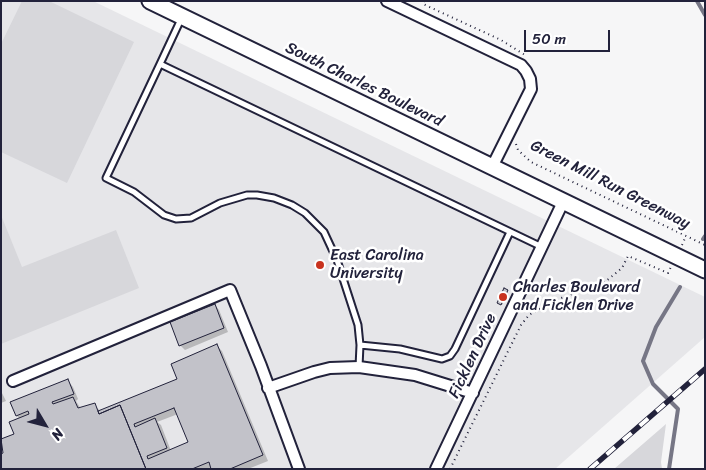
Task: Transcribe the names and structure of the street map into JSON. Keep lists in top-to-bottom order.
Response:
{
  "streets": {
    "main road": ["South Charles Boulevard"],
    "street": ["Ficklen Drive"],
    "path": ["Green Mill Run Greenway"]
  },
  "crossings": [
    ["South Charles Boulevard", "Ficklen Drive"]
  ],
  "places": ["East Carolina University", "Charles Boulevard and Ficklen Drive"],
  "scale_bar": "50 m",
  "north": "bottom right"
}
